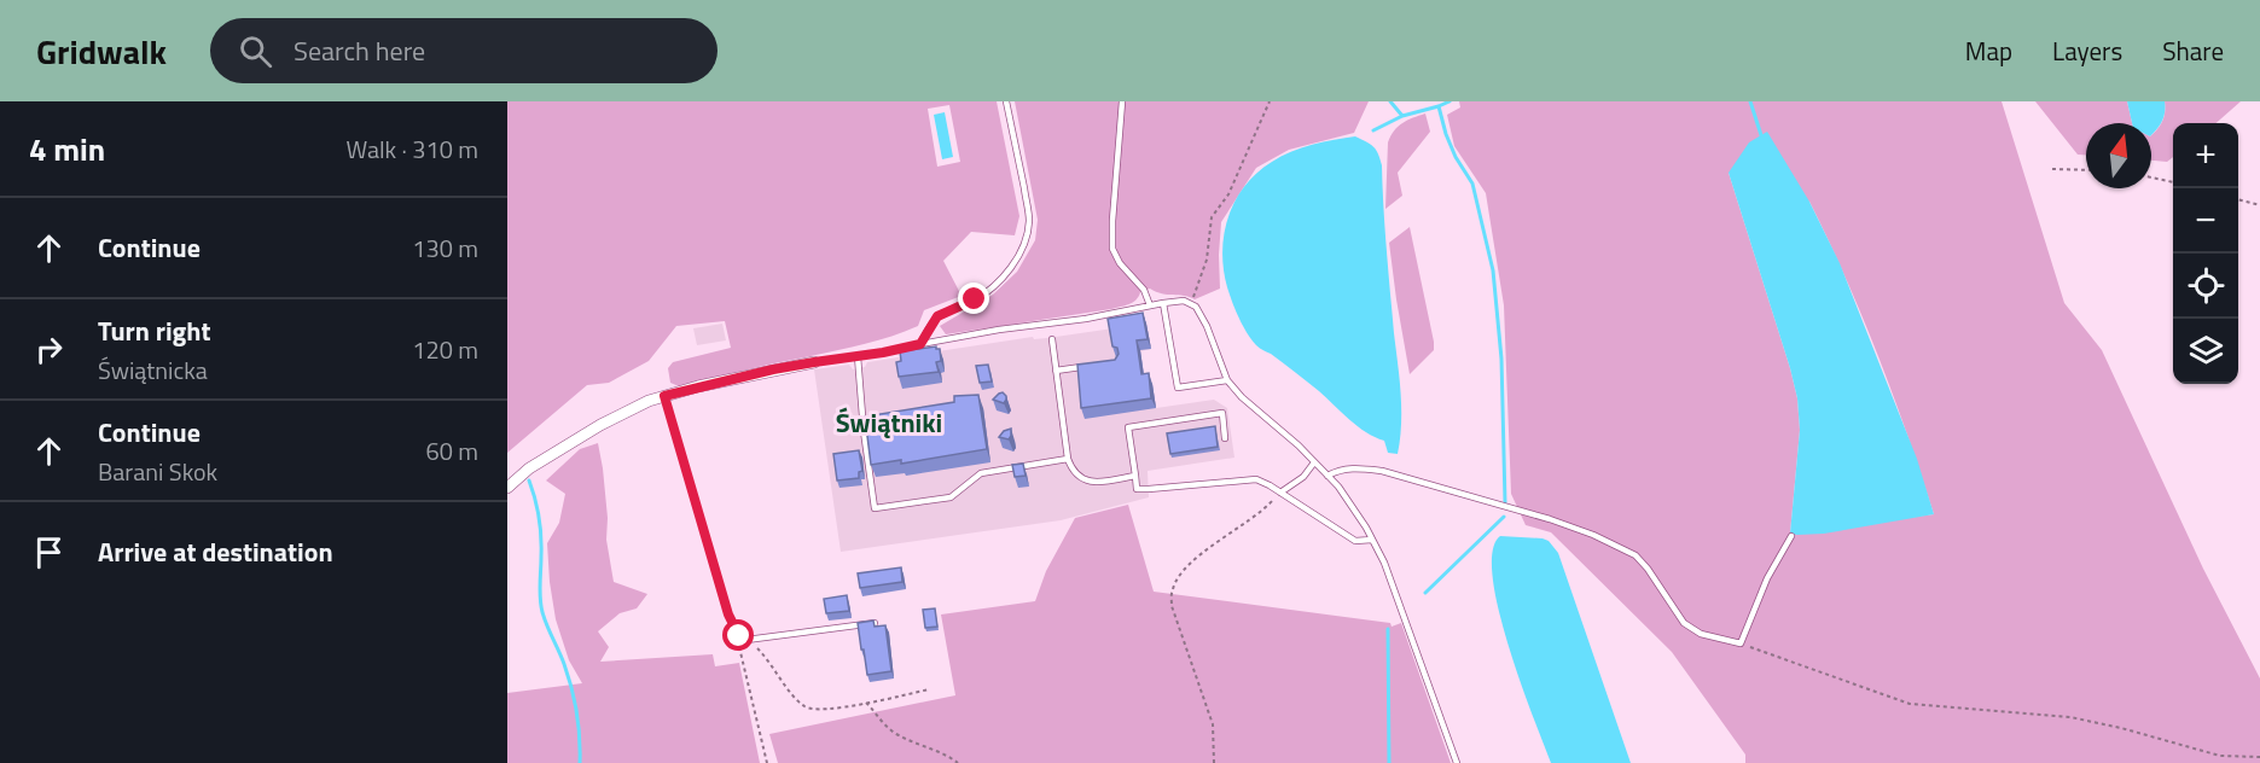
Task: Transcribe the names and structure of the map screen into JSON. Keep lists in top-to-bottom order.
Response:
{
  "districts": ["Świątniki"],
  "north": "top",
  "page": {
    "header": "Gridwalk",
    "search": "Search here",
    "nav": ["Map", "Layers", "Share"],
    "heading": ["4 min", "Walk · 310 m"],
    "map_buttons": ["+", "−"],
    "list": [
      ["Continue", "130 m"],
      ["Turn right", "Świątnicka", "120 m"],
      ["Continue", "Barani Skok", "60 m"],
      "Arrive at destination"
    ]
  }
}
